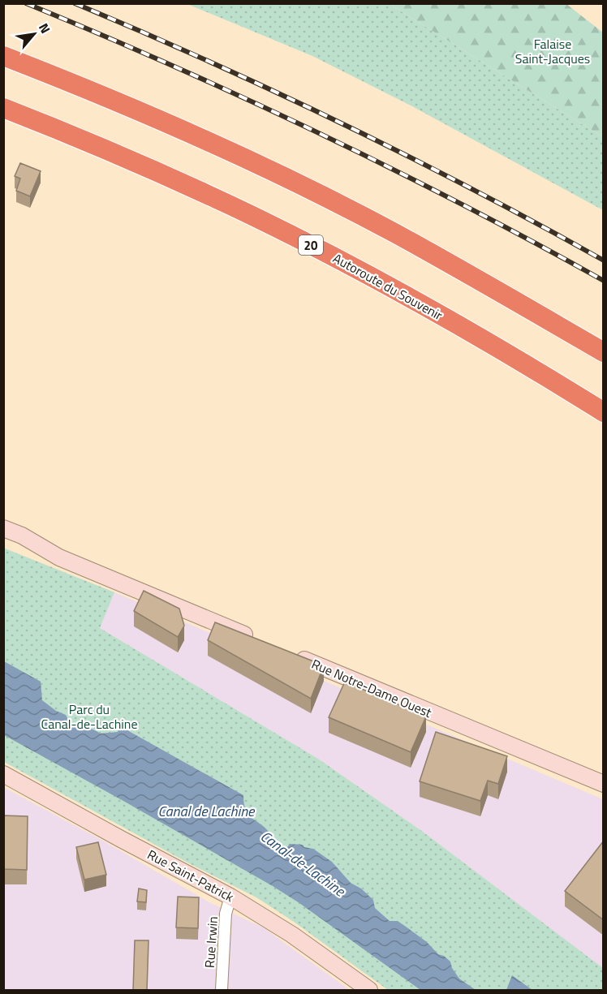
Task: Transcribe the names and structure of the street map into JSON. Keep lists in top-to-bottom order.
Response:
{
  "streets": {
    "highway": ["20", "Autoroute du Souvenir"],
    "main road": ["Rue Notre-Dame Ouest", "Rue Saint-Patrick"],
    "street": ["Rue Irwin"]
  },
  "crossings": [
    ["Rue Saint-Patrick", "Rue Irwin"]
  ],
  "water": ["Canal de Lachine", "Canal-de-Lachine"],
  "parks": ["Falaise Saint-Jacques", "Parc du Canal-de-Lachine"],
  "north": "top right"
}
